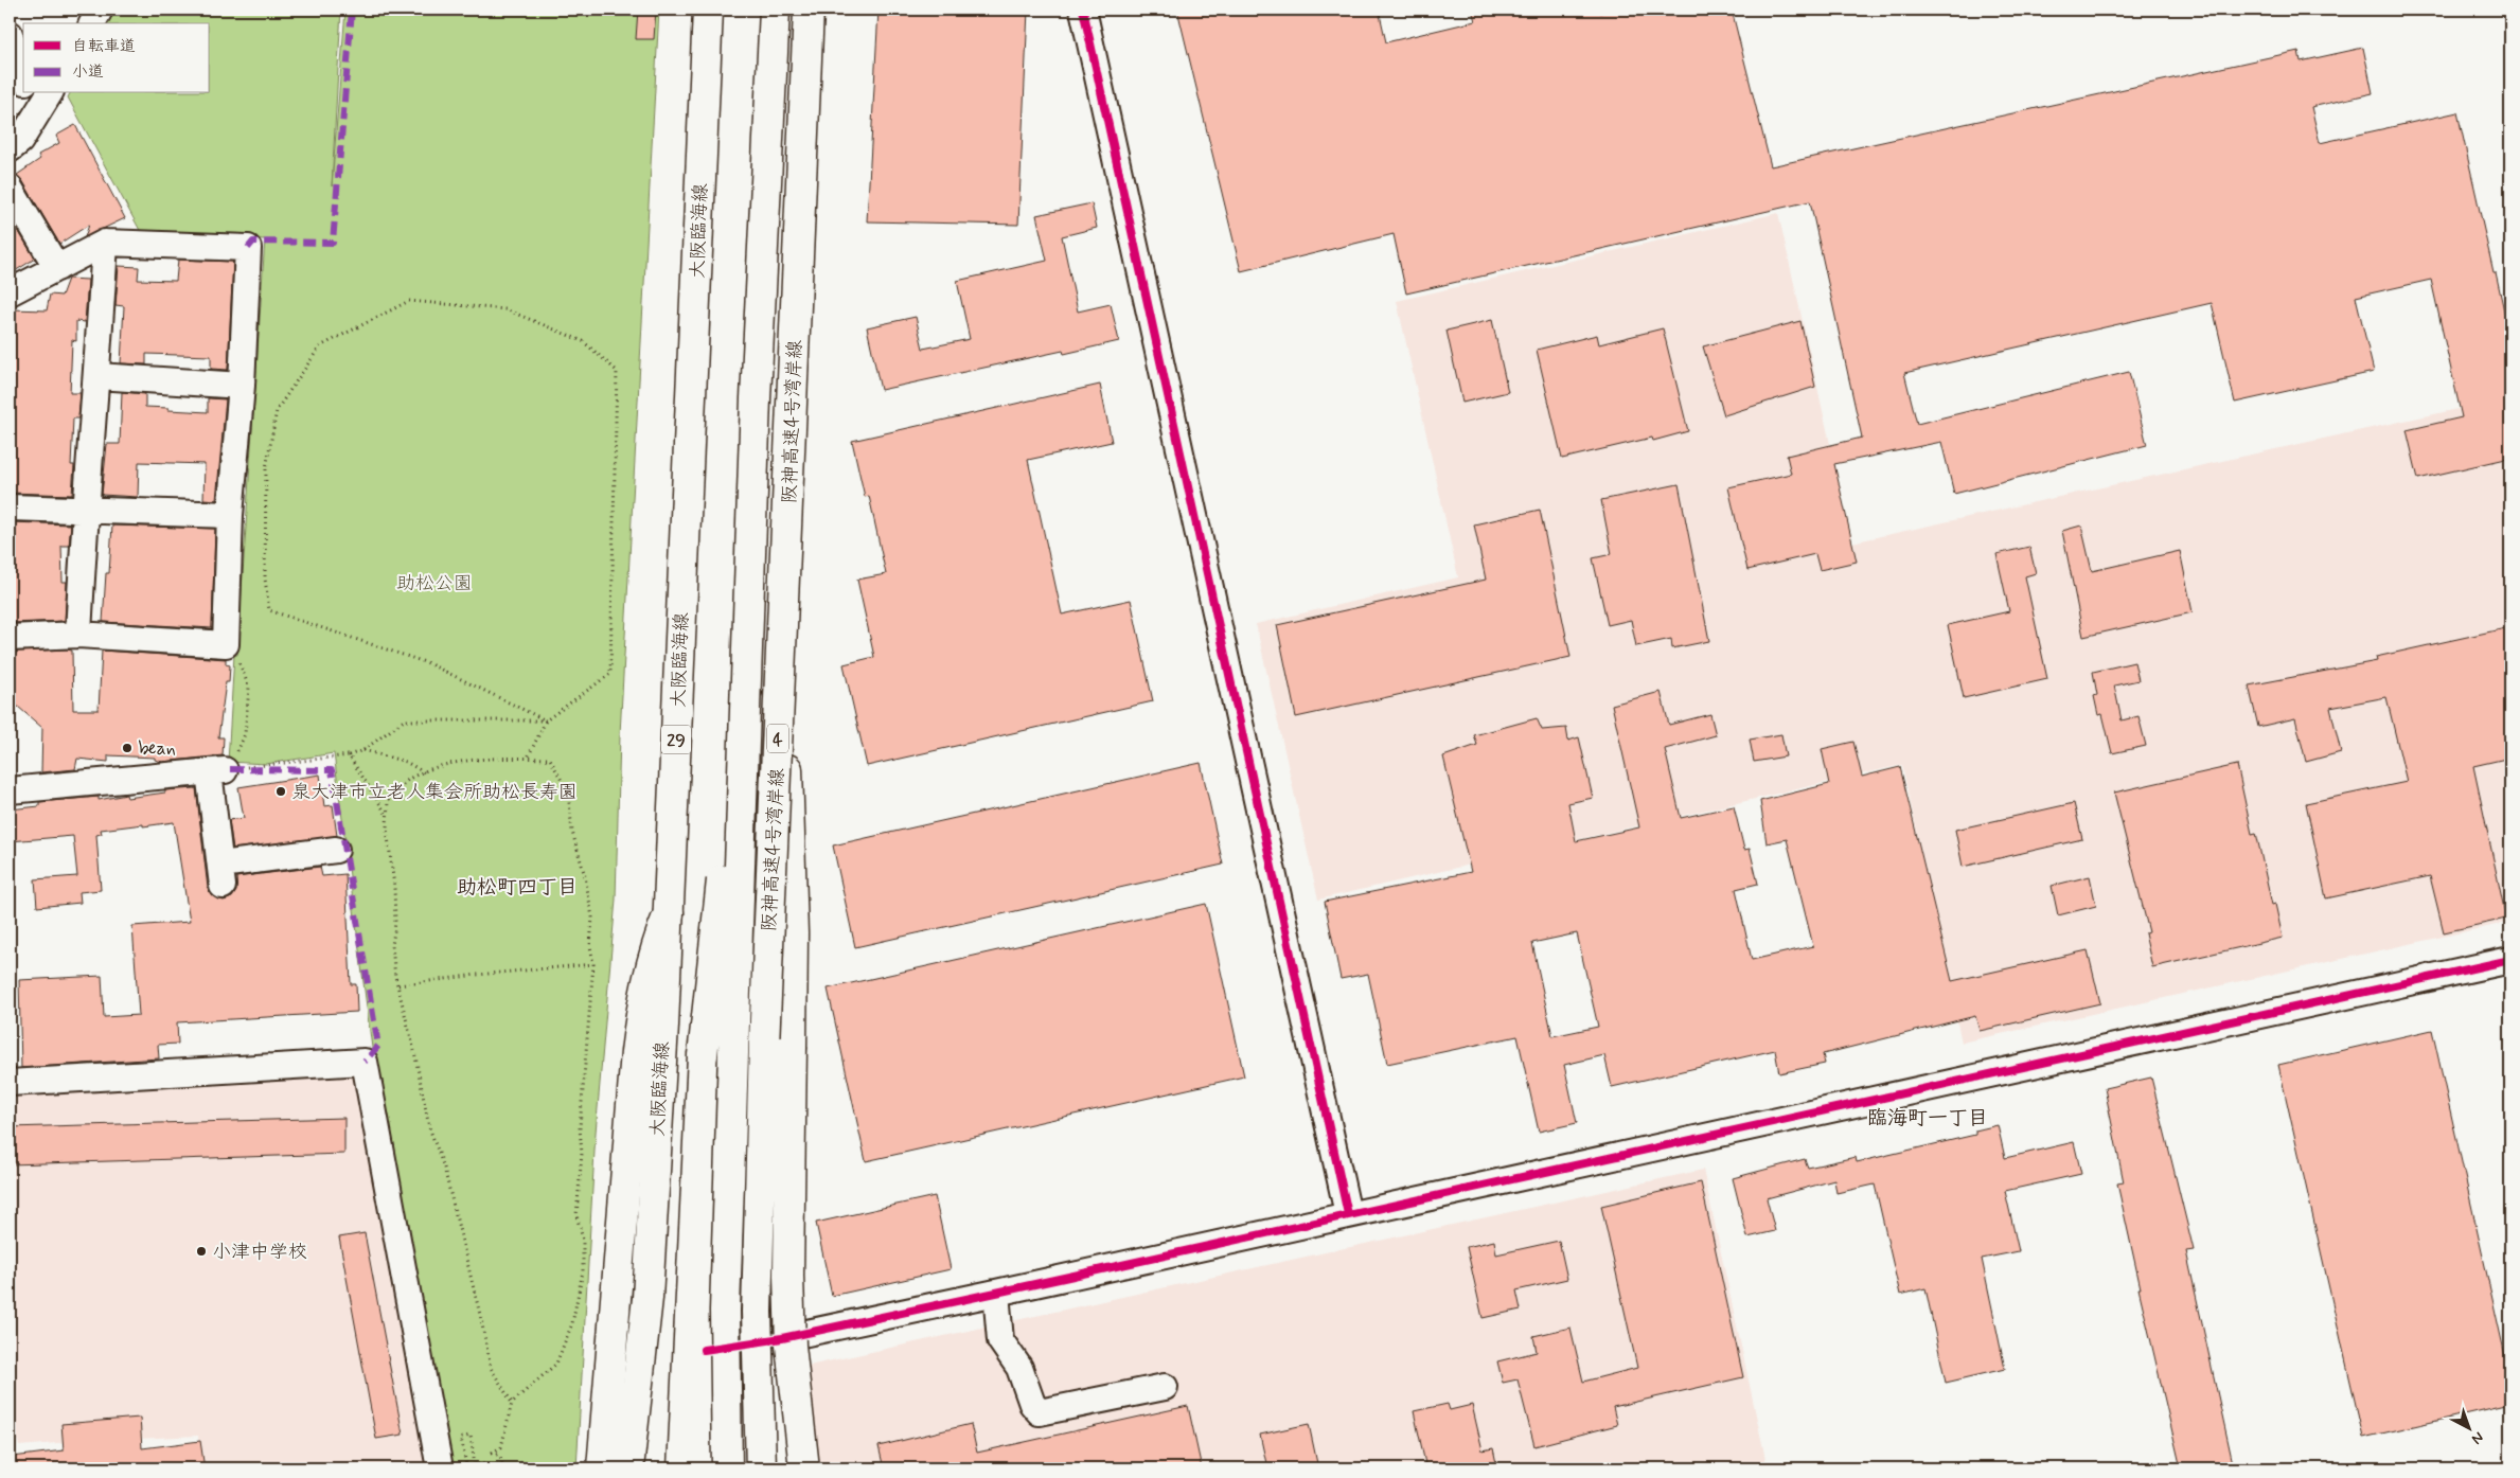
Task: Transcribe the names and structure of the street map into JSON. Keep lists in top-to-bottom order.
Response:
{
  "streets": {
    "main road": [
      "大阪臨海線",
      "阪神高速4号湾岸線",
      "4",
      "29"
    ]
  },
  "districts": ["助松町四丁目", "臨海町一丁目"],
  "parks": ["助松公園"],
  "places": ["bean", "泉大津市立老人集会所助松長寿園", "小津中学校"],
  "legend": ["自転車道", "小道"],
  "north": "bottom right"
}
